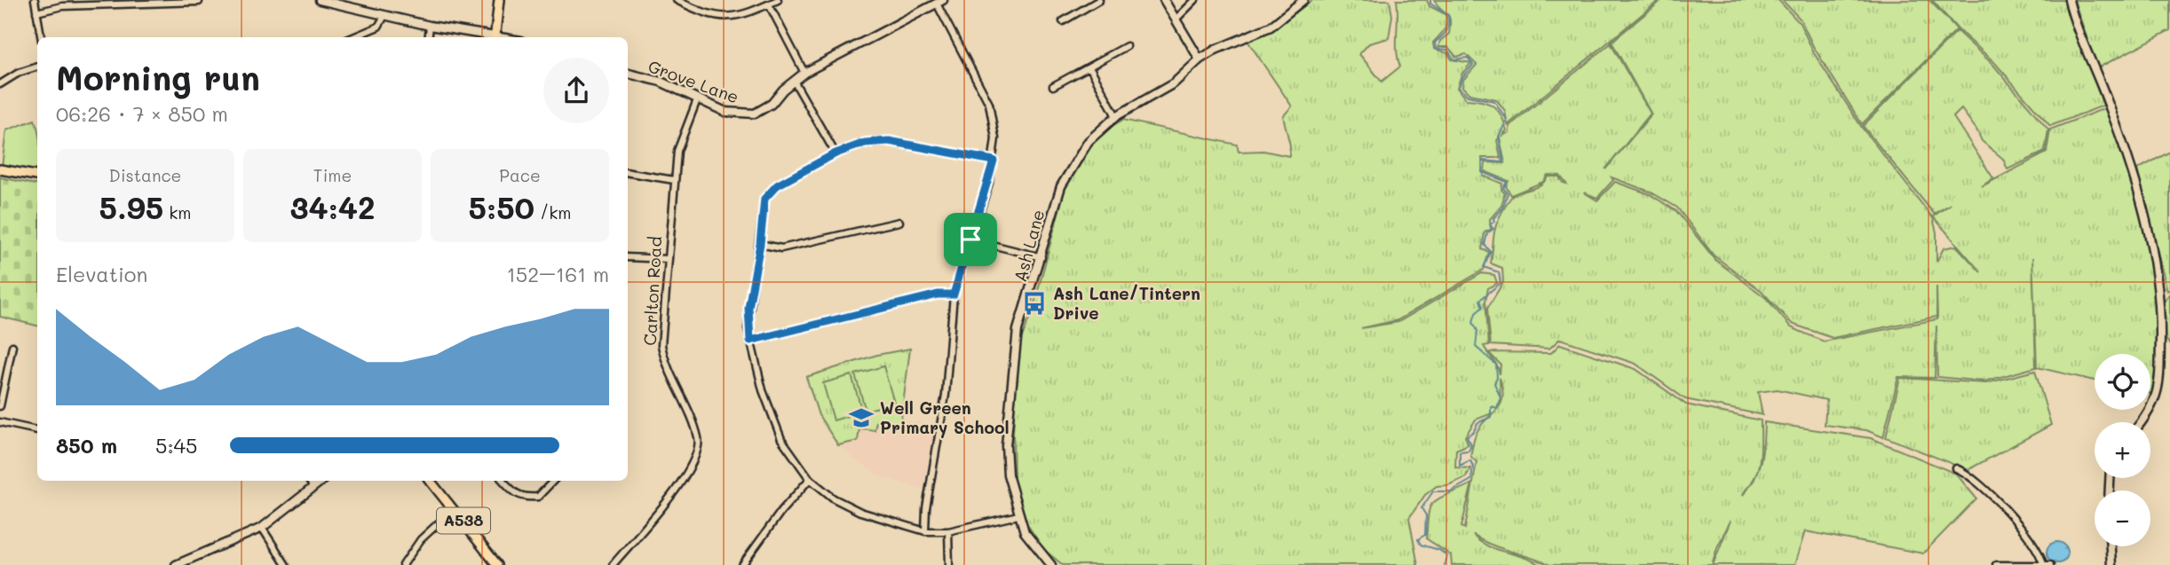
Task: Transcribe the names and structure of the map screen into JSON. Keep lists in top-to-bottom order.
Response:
{
  "streets": {
    "main road": ["A538"],
    "street": ["Grove Lane", "Ash Lane", "Carlton Road"]
  },
  "crossings": [
    ["Grove Lane", "Carlton Road"]
  ],
  "places": {
    "bus stop": ["Ash Lane/Tintern Drive"],
    "school or university": ["Well Green Primary School"]
  },
  "page": {
    "heading": ["Morning run", "06:26 · 7 × 850 m"],
    "stats": [
      ["Distance", "5.95 km"],
      ["Time", "34:42"],
      ["Pace", "5:50 /km"]
    ],
    "chart": ["Elevation", "152–161 m"],
    "map_buttons": ["+", "−"],
    "list": [
      {
        "name": "850 m",
        "note": "5:45"
      }
    ]
  }
}
